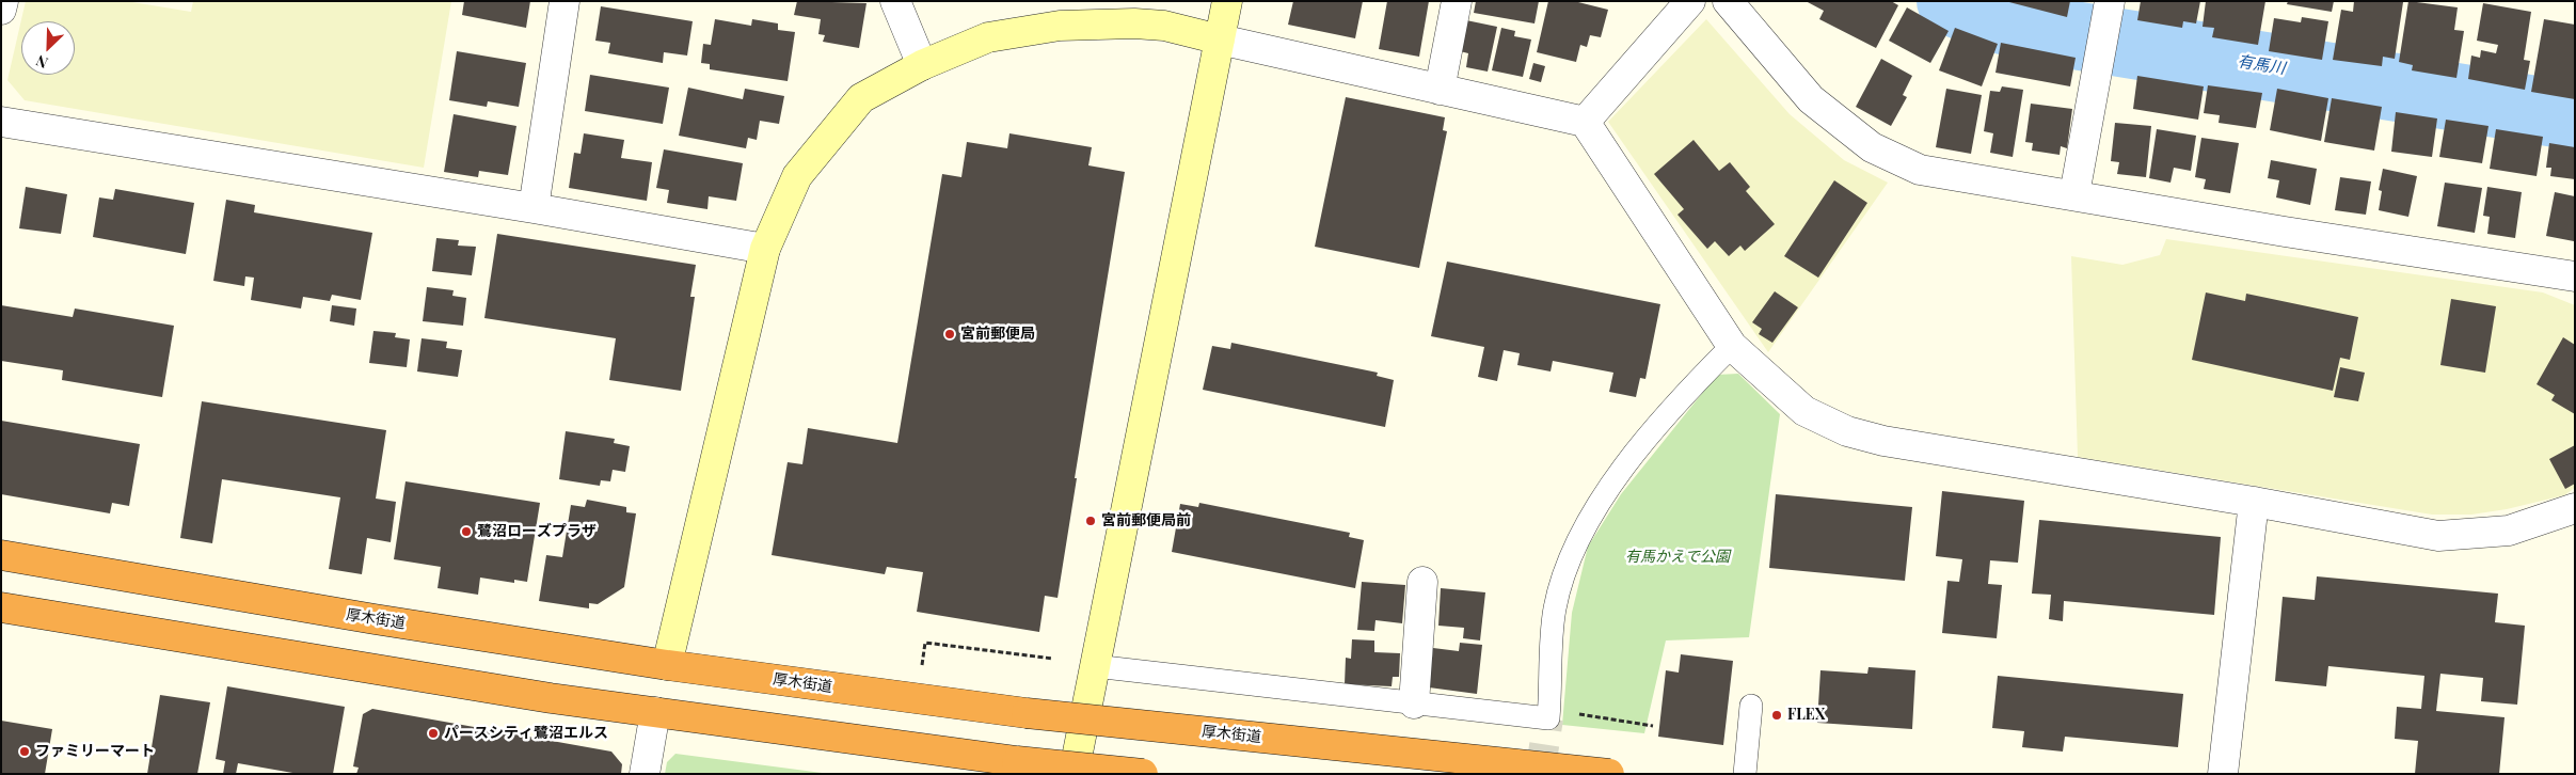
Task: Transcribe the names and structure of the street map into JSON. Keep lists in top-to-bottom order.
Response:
{
  "streets": {
    "highway": ["厚木街道"]
  },
  "water": ["有馬川"],
  "parks": ["有馬かえで公園"],
  "places": [
    "宮前郵便局",
    "宮前郵便局前",
    "鷺沼ローズプラザ",
    "FLEX",
    "パースシティ鷺沼エルス",
    "ファミリーマート"
  ],
  "north": "bottom left"
}
